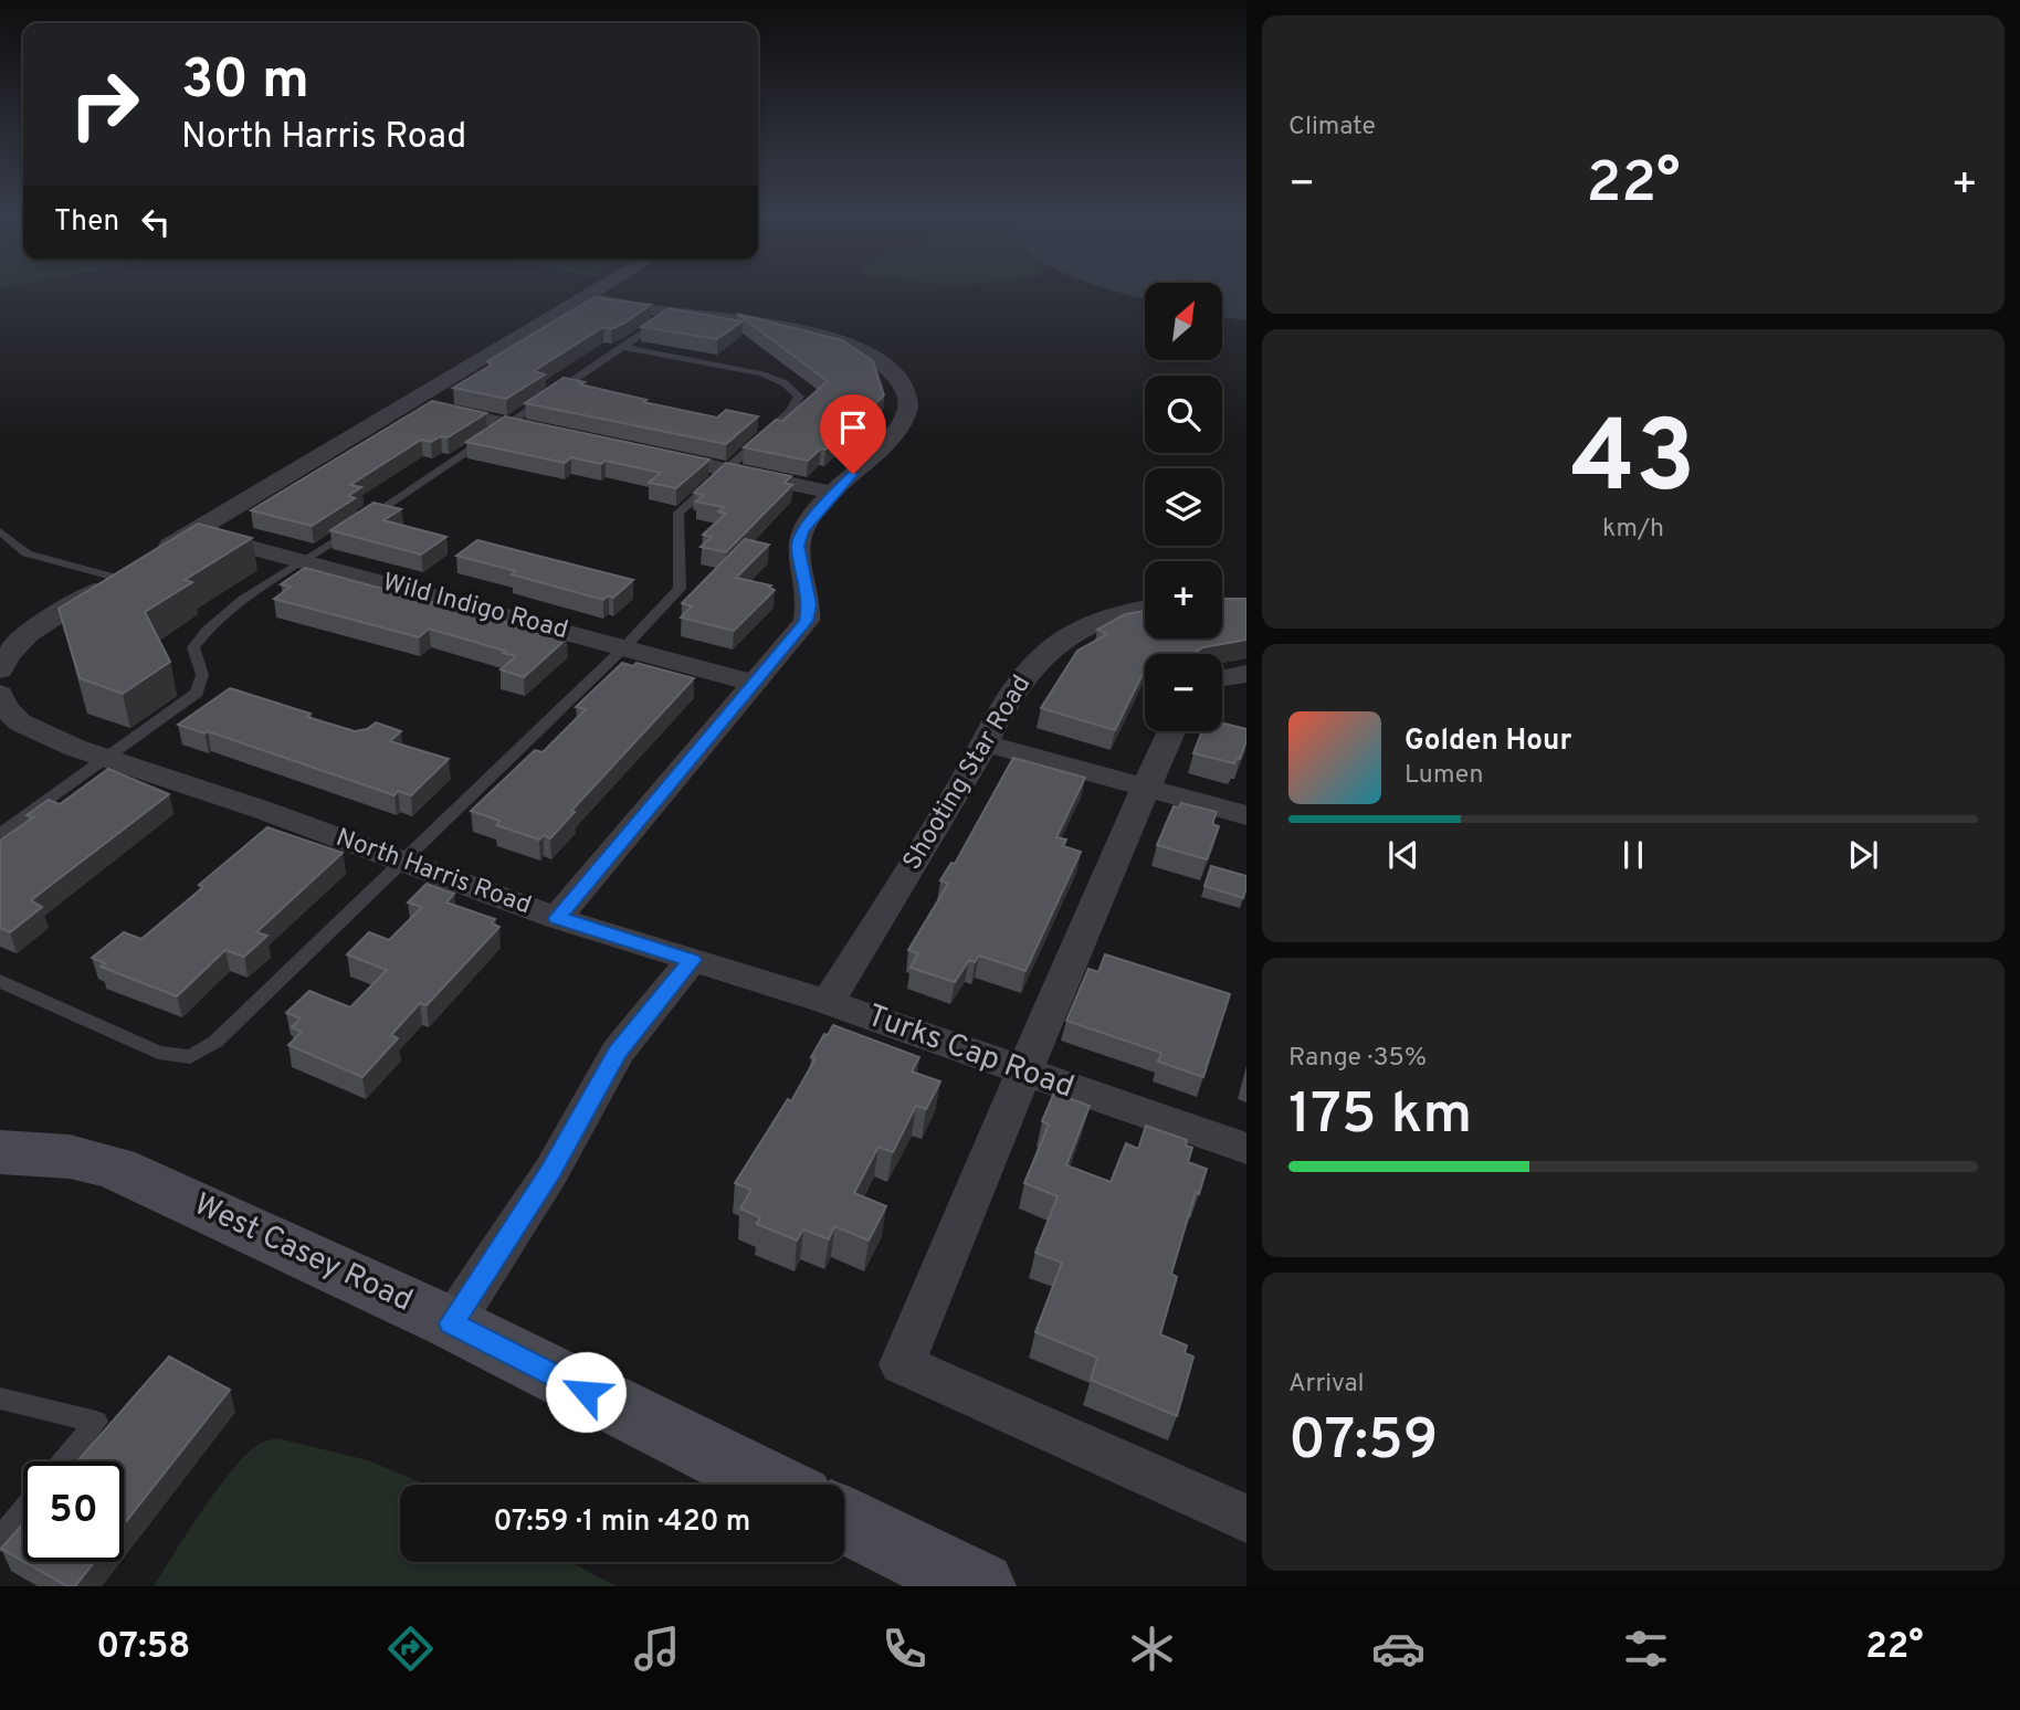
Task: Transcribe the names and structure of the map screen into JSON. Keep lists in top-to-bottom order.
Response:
{
  "streets": {
    "main road": ["West Casey Road"],
    "street": [
      "Wild Indigo Road",
      "Shooting Star Road",
      "North Harris Road",
      "Turks Cap Road"
    ]
  },
  "crossings": [
    ["Shooting Star Road", "Turks Cap Road"],
    ["North Harris Road", "Turks Cap Road"]
  ],
  "north": "top right",
  "page": {
    "tile": [
      "Climate",
      ["43", "km/h"],
      ["Range · 35%", "175 km"],
      ["Arrival", "07:59"]
    ],
    "turn": ["30 m", "North Harris Road"],
    "heat": ["−", "22°", "+"],
    "then": "Then",
    "map_buttons": ["+", "−"],
    "song": ["Golden Hour", "Lumen"],
    "limit": "50",
    "trip": "07:59 · 1 min · 420 m",
    "tabs": ["07:58", "22°"]
  }
}
